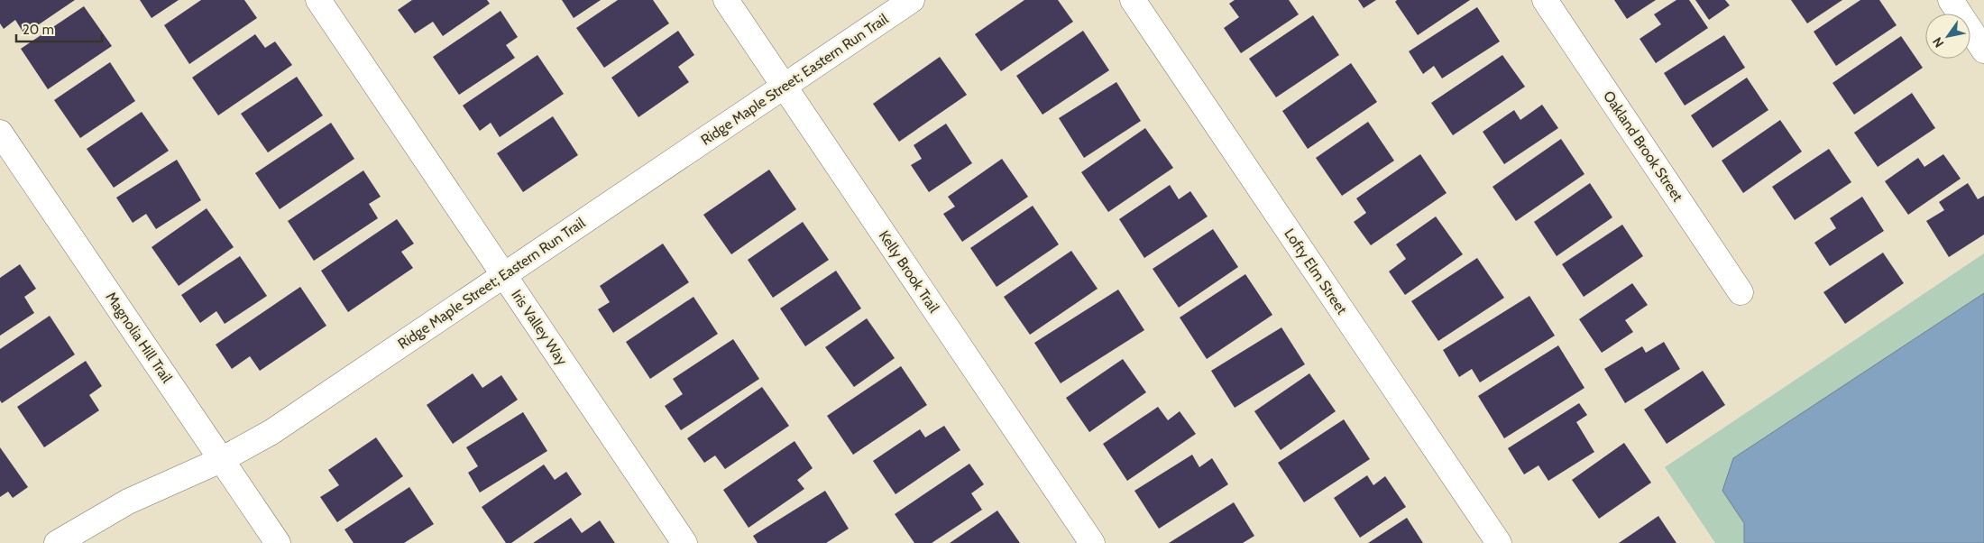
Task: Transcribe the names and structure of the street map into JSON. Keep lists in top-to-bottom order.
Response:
{
  "streets": {
    "street": [
      "Ridge Maple Street; Eastern Run Trail",
      "Oakland Brook Street",
      "Kelly Brook Trail",
      "Lofty Elm Street",
      "Iris Valley Way",
      "Magnolia Hill Trail"
    ]
  },
  "crossings": [
    ["Ridge Maple Street; Eastern Run Trail", "Kelly Brook Trail"],
    ["Ridge Maple Street; Eastern Run Trail", "Iris Valley Way"],
    ["Ridge Maple Street; Eastern Run Trail", "Magnolia Hill Trail"]
  ],
  "scale_bar": "20 m",
  "north": "bottom left"
}
